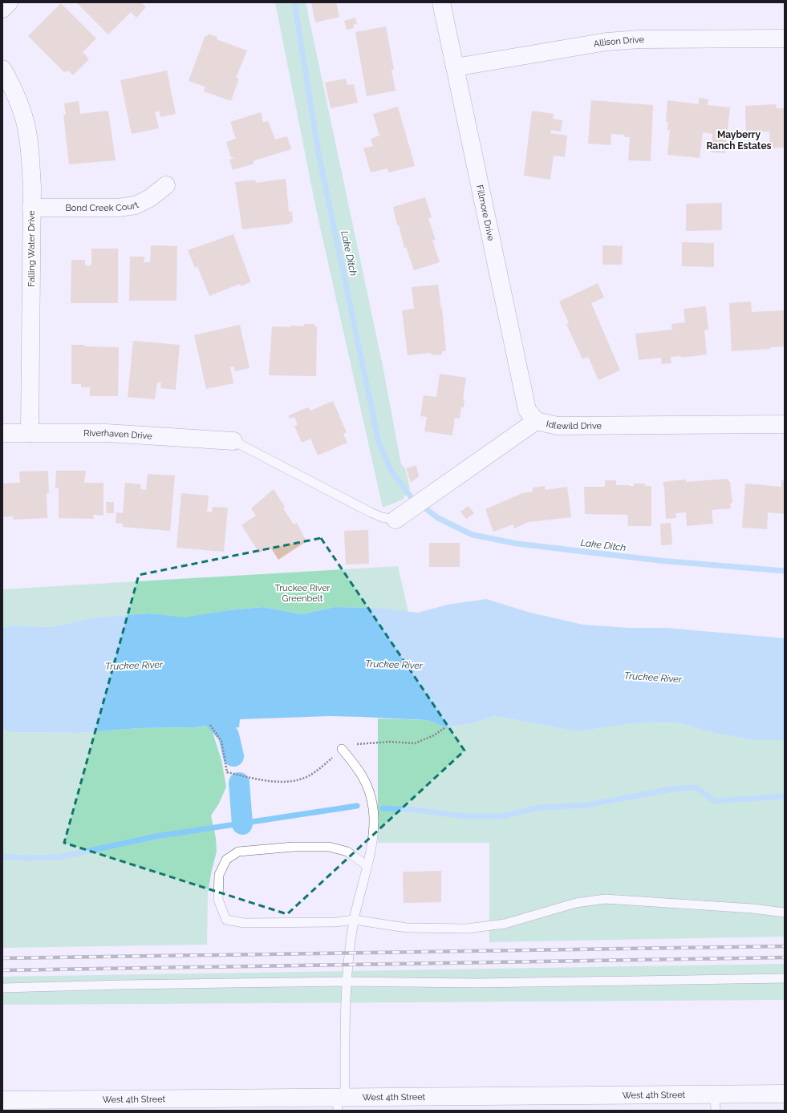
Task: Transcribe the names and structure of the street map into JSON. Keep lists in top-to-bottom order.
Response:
{
  "streets": {
    "street": [
      "Allison Drive",
      "Bond Creek Court",
      "Fillmore Drive",
      "Falling Water Drive",
      "Idlewild Drive",
      "Riverhaven Drive",
      "West 4th Street"
    ]
  },
  "crossings": [
    ["Allison Drive", "Fillmore Drive"],
    ["Bond Creek Court", "Falling Water Drive"],
    ["Fillmore Drive", "Idlewild Drive"],
    ["Falling Water Drive", "Riverhaven Drive"]
  ],
  "districts": ["Mayberry Ranch Estates"],
  "water": ["Lake Ditch", "Truckee River"],
  "parks": ["Truckee River Greenbelt"]
}
